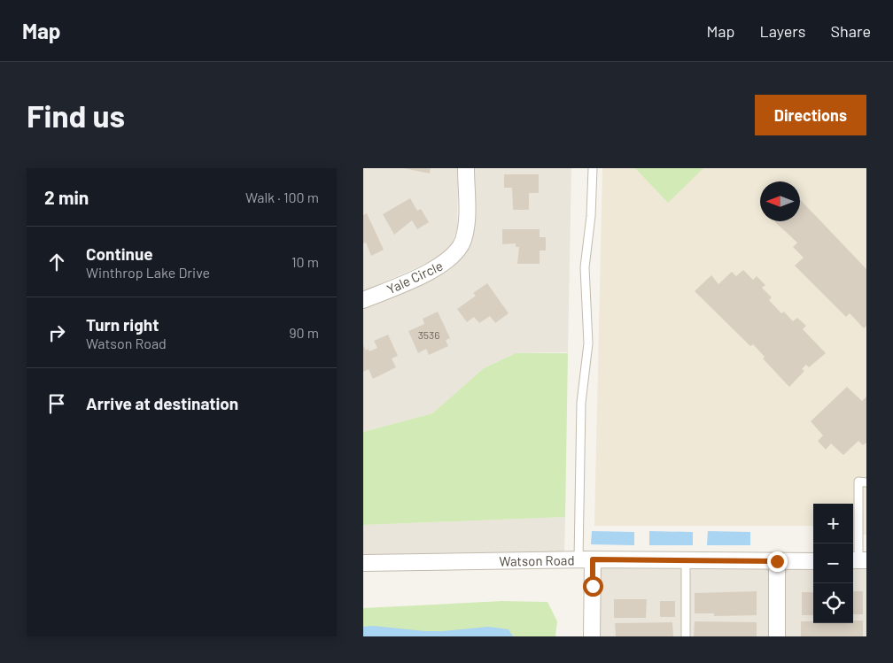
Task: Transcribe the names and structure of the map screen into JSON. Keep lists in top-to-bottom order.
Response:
{
  "streets": {
    "street": ["Yale Circle", "Watson Road"]
  },
  "house_numbers": ["3536"],
  "north": "left",
  "page": {
    "header": "Map",
    "nav": ["Map", "Layers", "Share"],
    "buttons": "Directions",
    "title": "Find us",
    "heading": ["2 min", "Walk · 100 m"],
    "list": [
      ["Continue", "Winthrop Lake Drive", "10 m"],
      ["Turn right", "Watson Road", "90 m"],
      "Arrive at destination"
    ],
    "map_buttons": ["+", "−"]
  }
}
